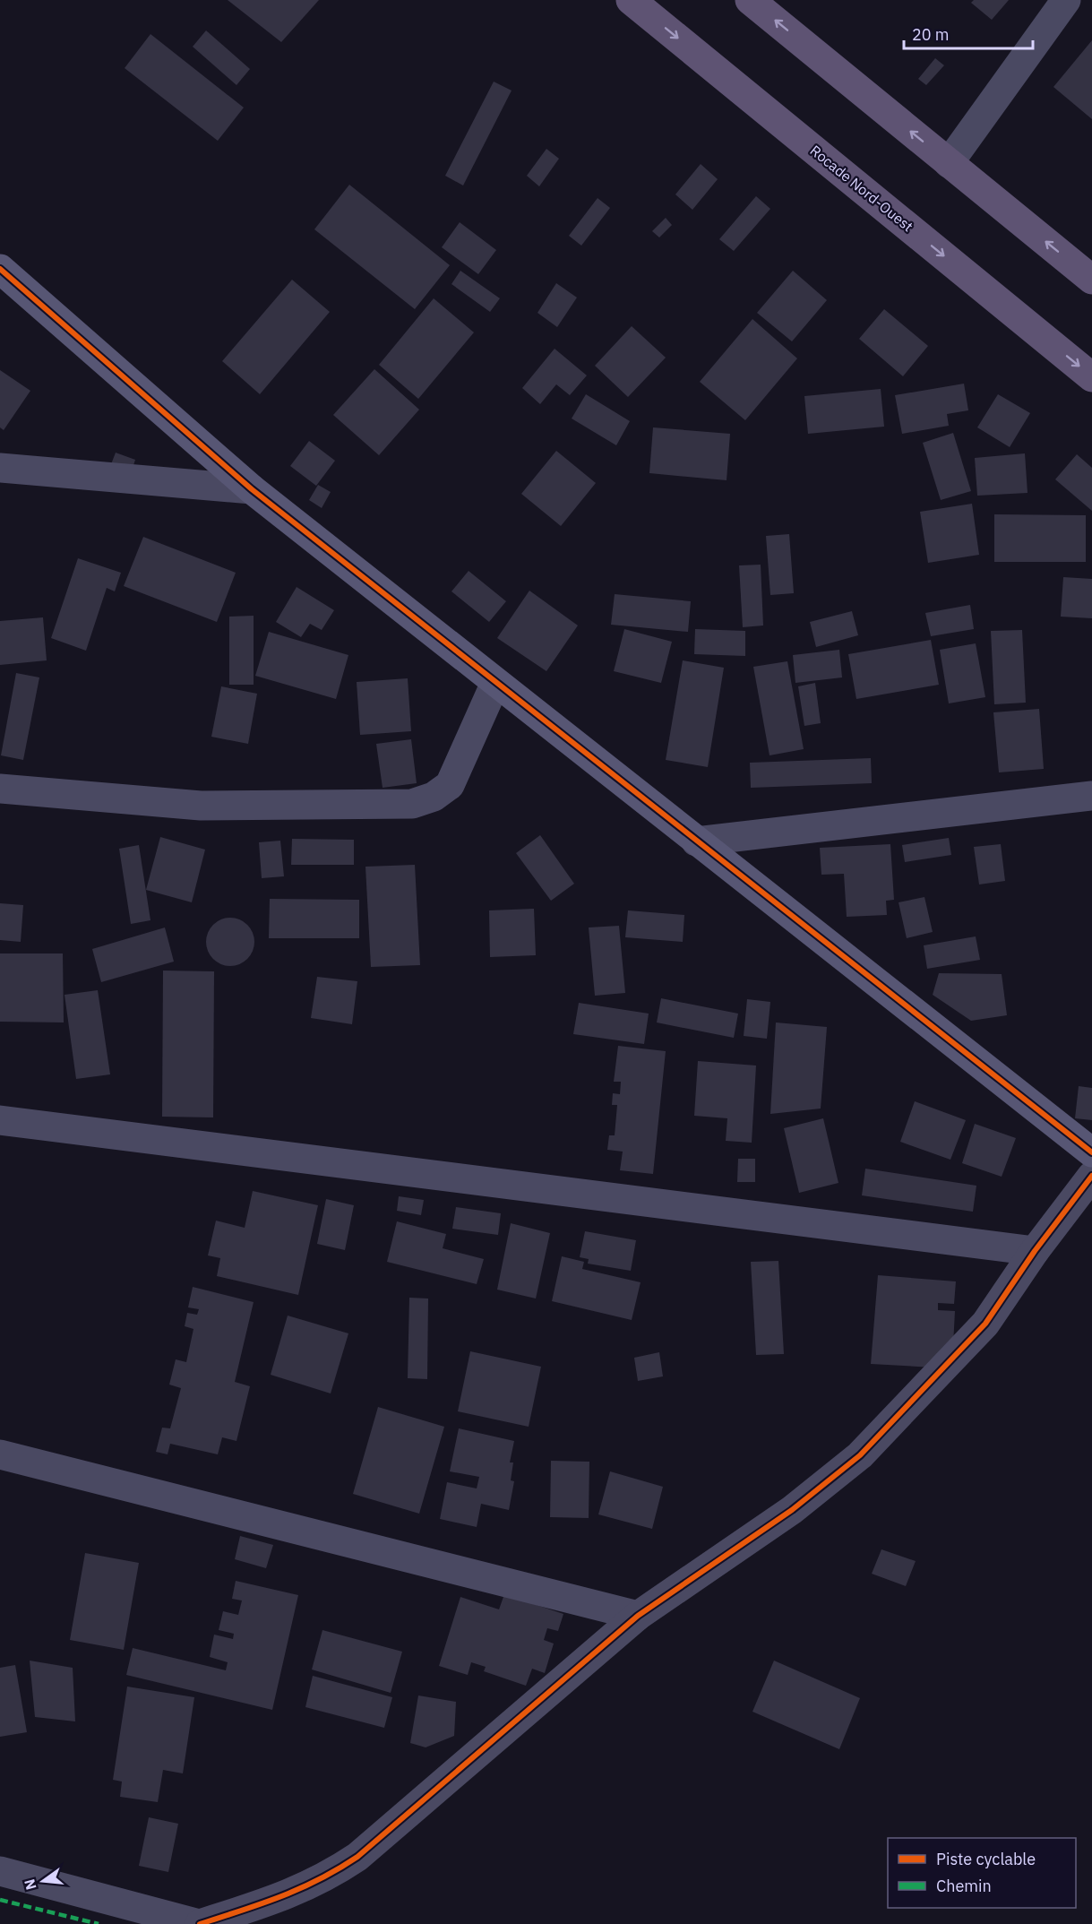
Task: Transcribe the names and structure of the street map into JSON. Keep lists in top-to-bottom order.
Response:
{
  "streets": {
    "main road": ["Rocade Nord-Ouest"]
  },
  "legend": ["Piste cyclable", "Chemin"],
  "scale_bar": "20 m",
  "north": "left"
}
